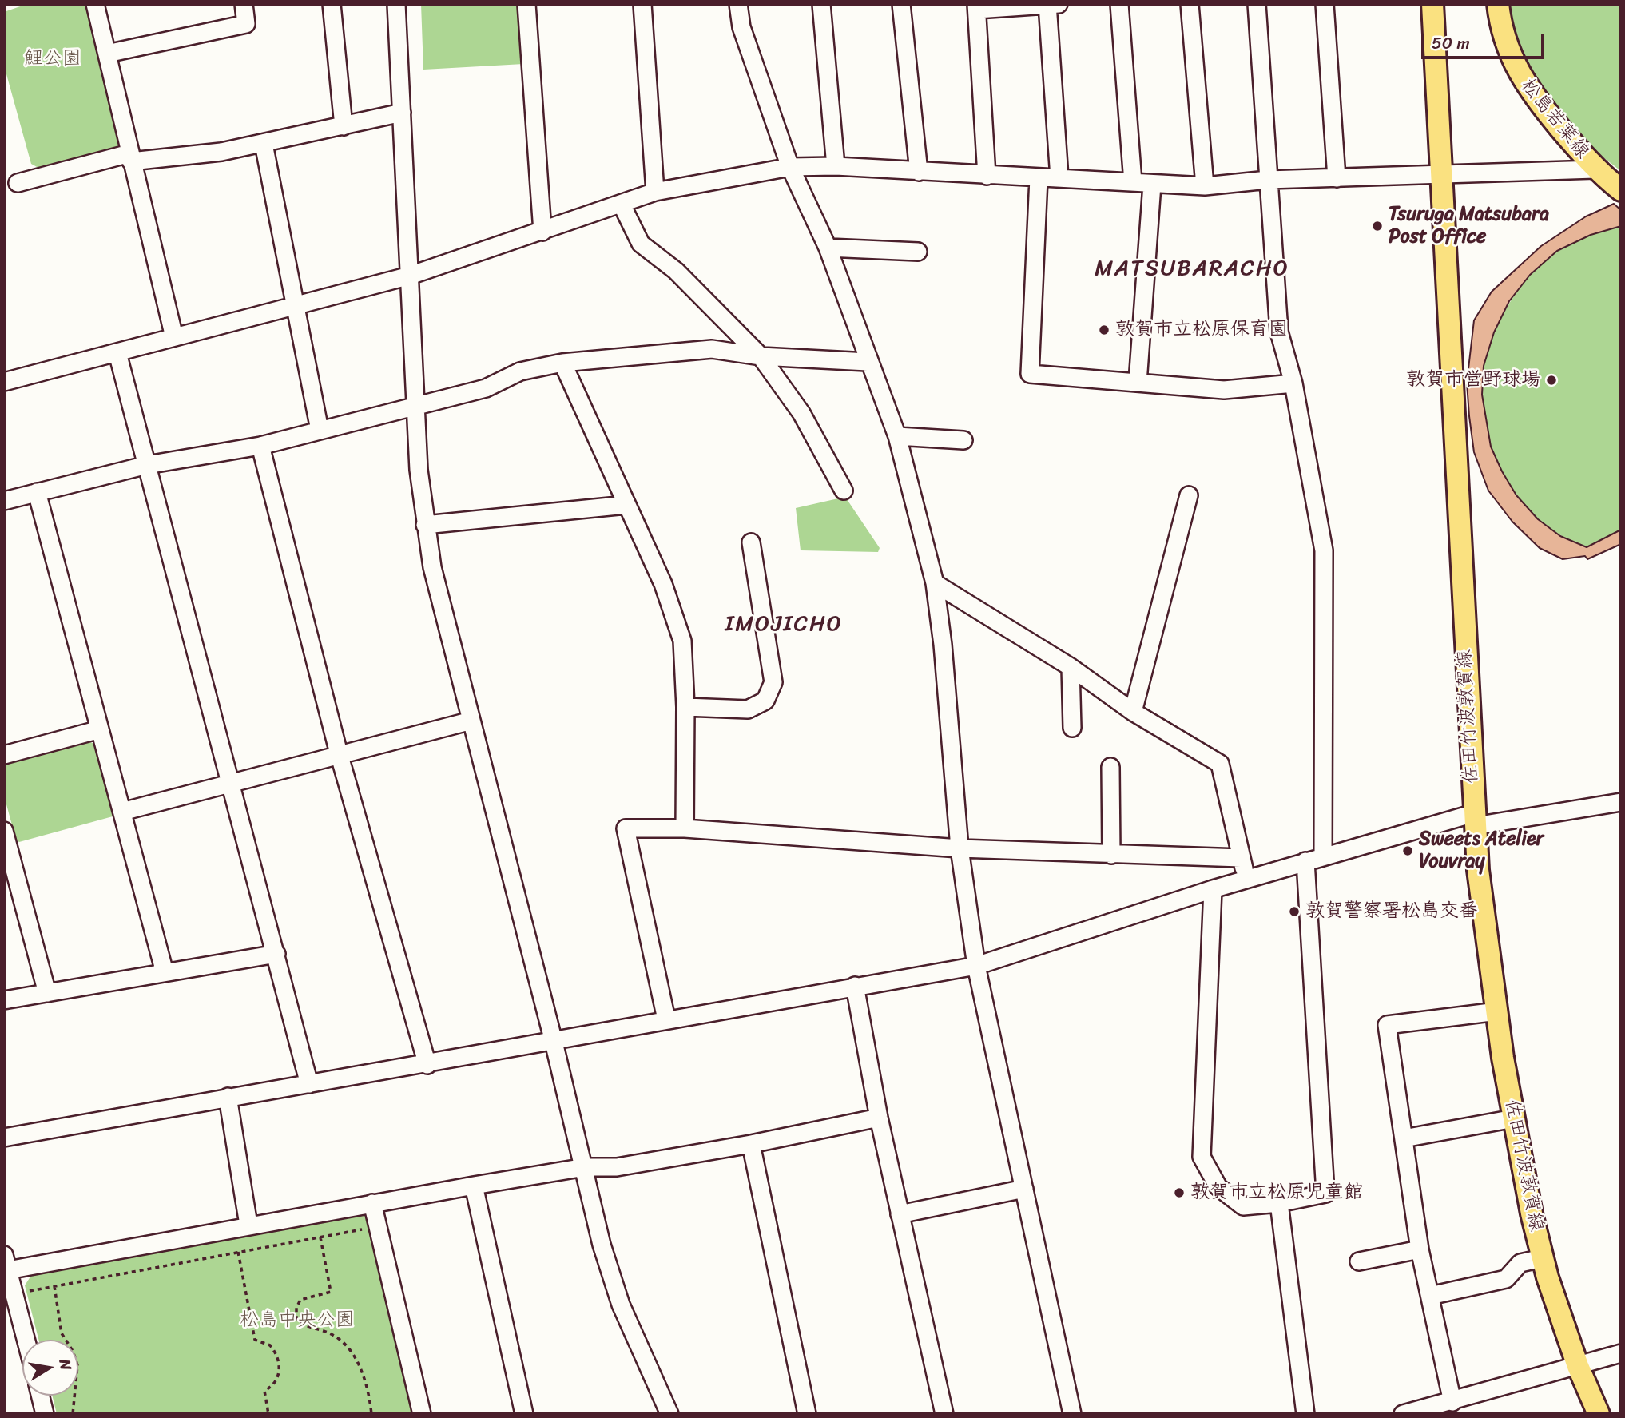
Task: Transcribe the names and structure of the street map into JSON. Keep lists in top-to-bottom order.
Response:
{
  "streets": {
    "main road": ["松島若葉線", "佐田竹波敦賀線"]
  },
  "districts": ["MATSUBARACHO", "IMOJICHO"],
  "parks": ["鯉公園", "松島中央公園"],
  "places": [
    "Tsuruga Matsubara Post Office",
    "敦賀市立松原保育園",
    "敦賀市営野球場",
    "Sweets Atelier Vouvray",
    "敦賀警察署松島交番",
    "敦賀市立松原児童館"
  ],
  "scale_bar": "50 m",
  "north": "right"
}
